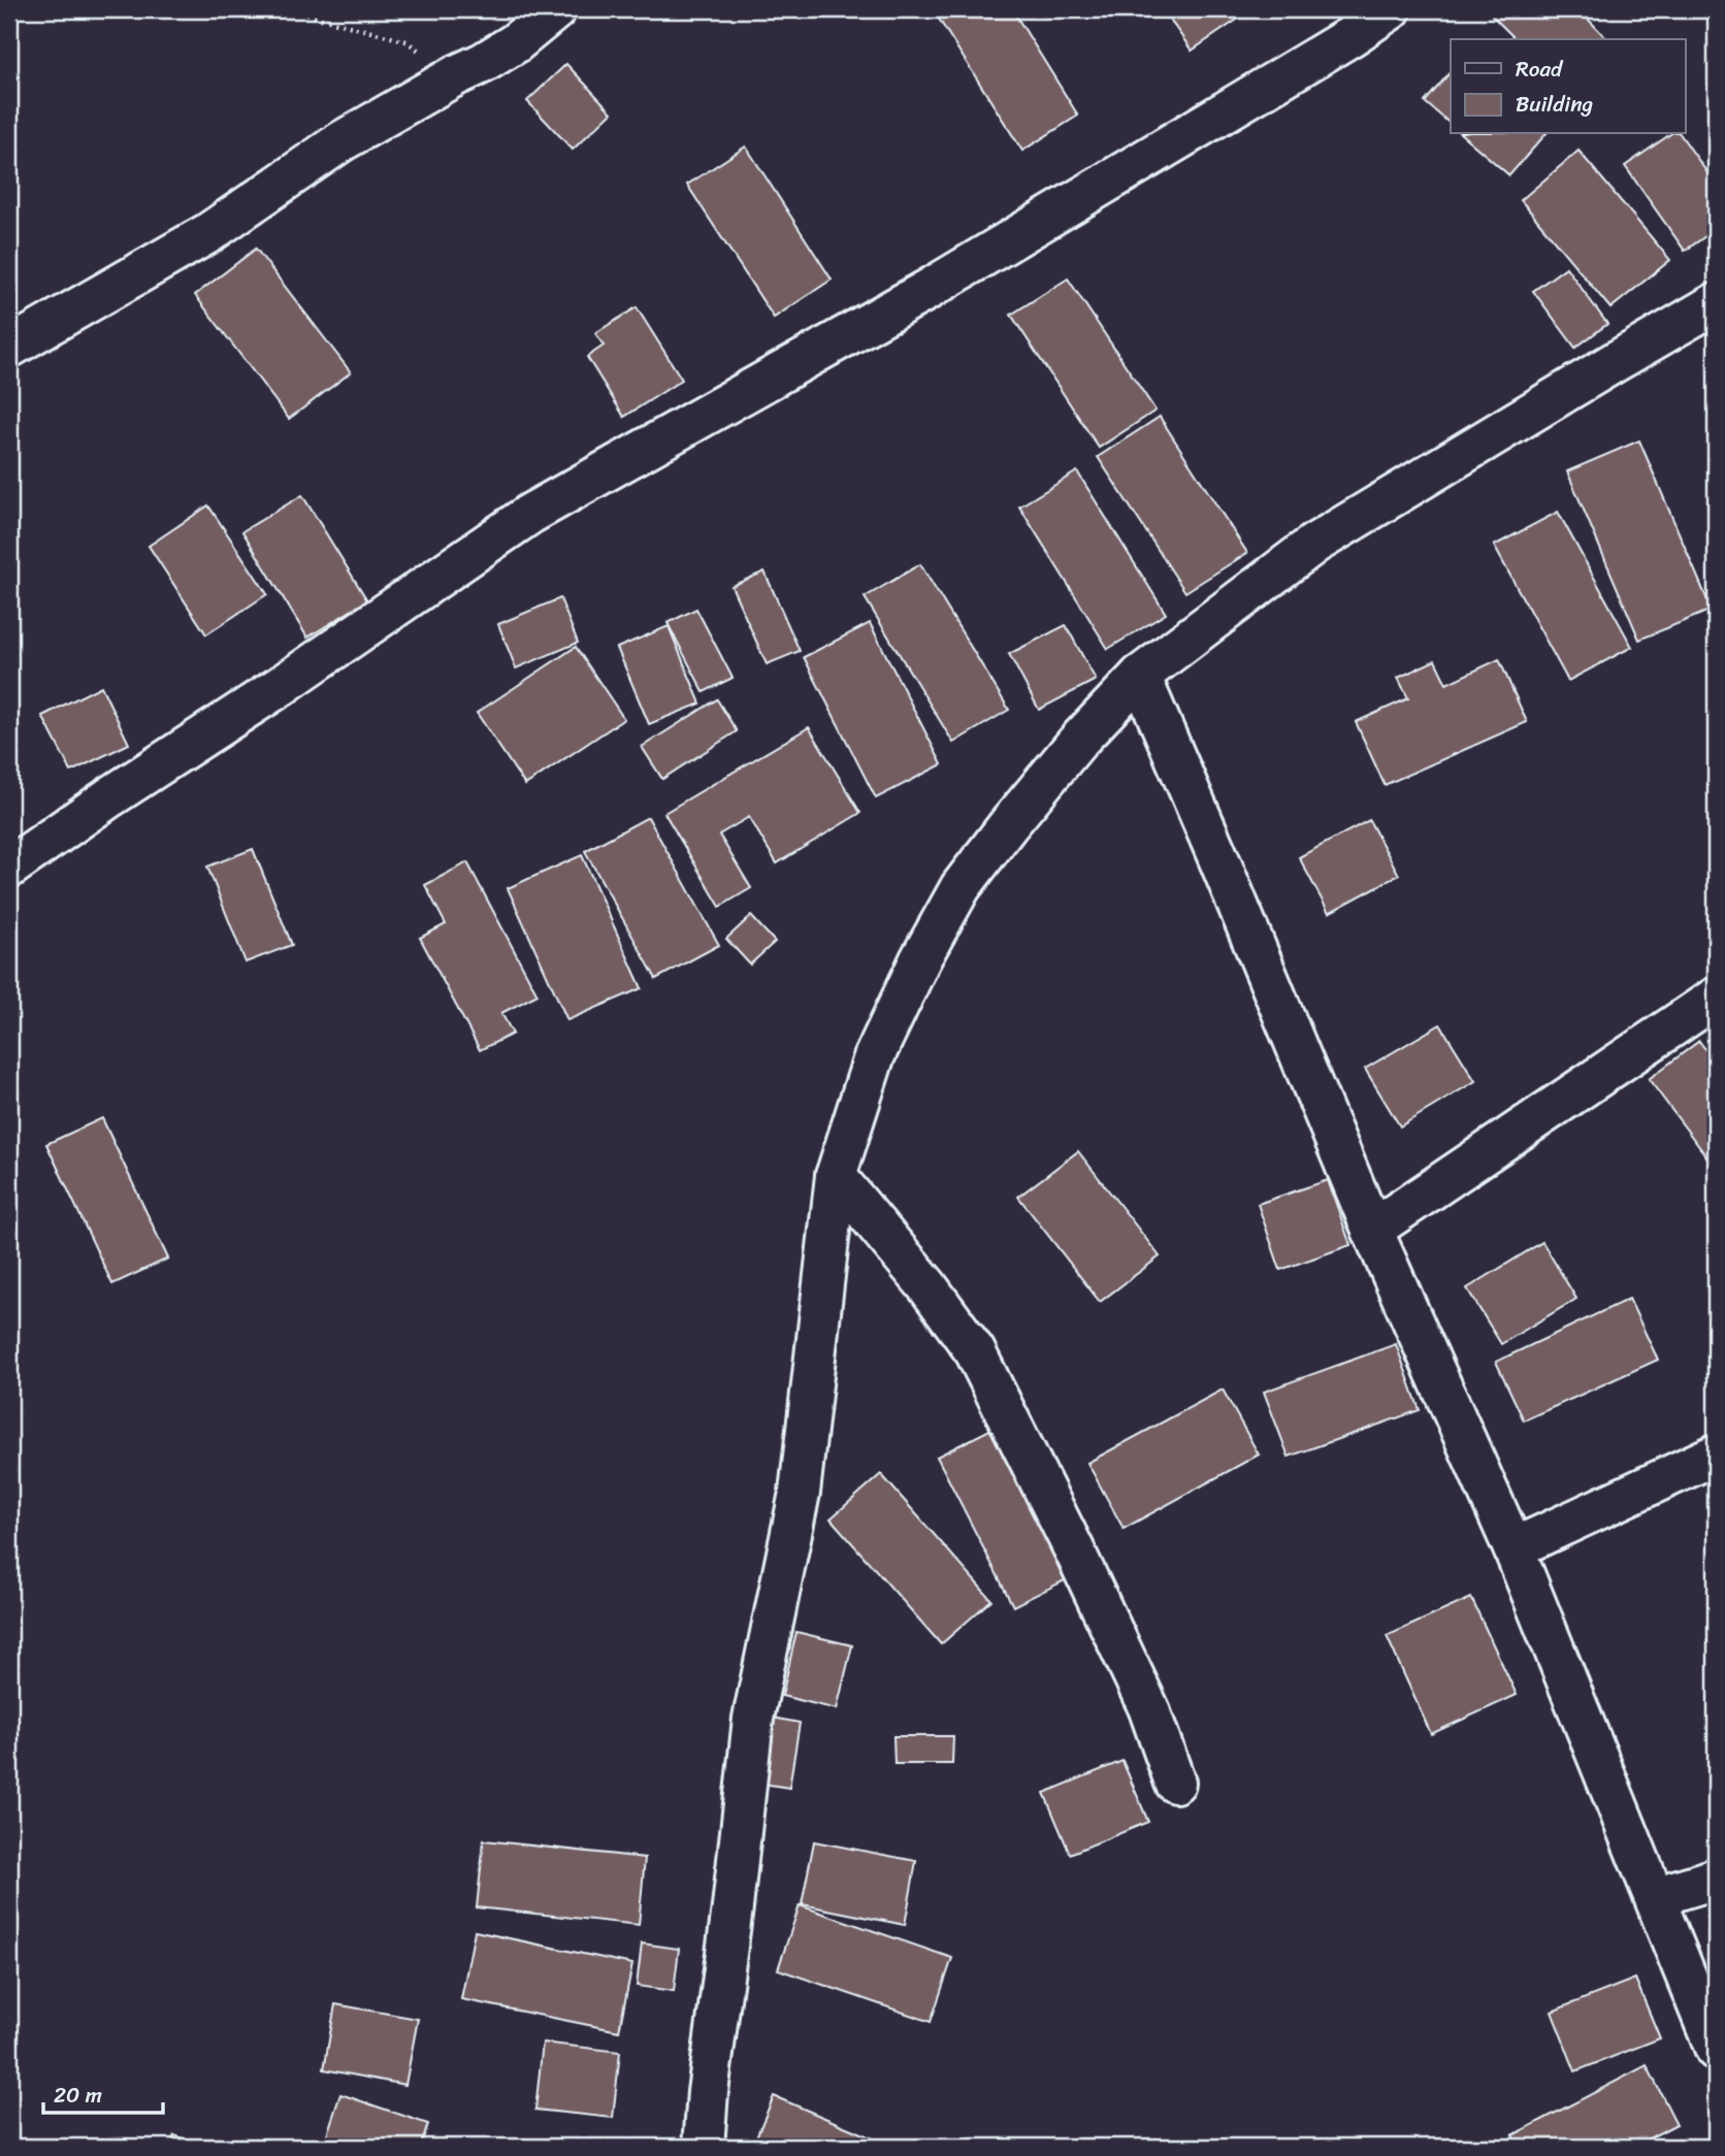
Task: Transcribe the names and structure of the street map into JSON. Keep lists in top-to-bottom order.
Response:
{
  "legend": ["Road", "Building"],
  "scale_bar": "20 m"
}
